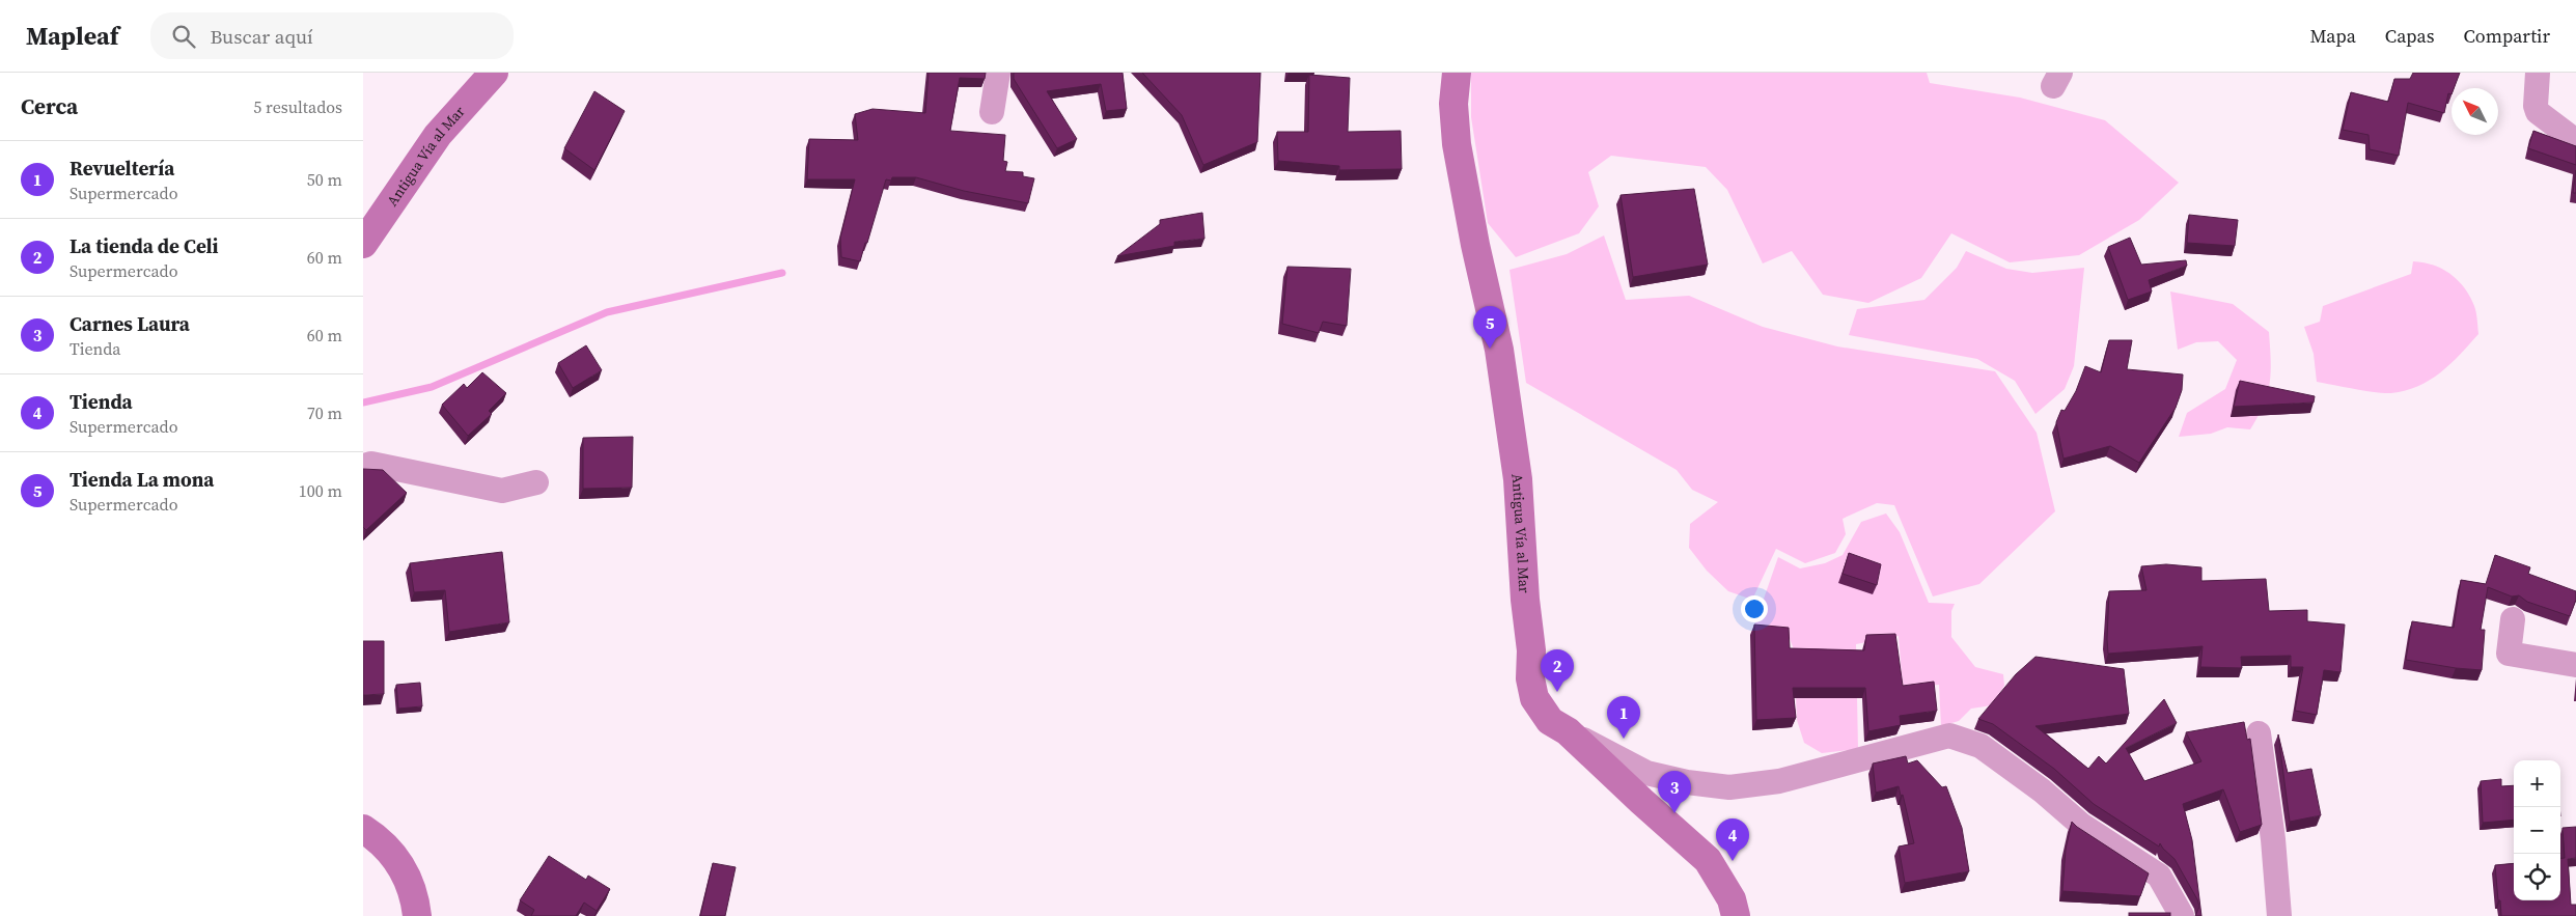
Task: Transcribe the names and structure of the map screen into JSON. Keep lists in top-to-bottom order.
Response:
{
  "streets": {
    "main road": ["Antigua Vía al Mar"]
  },
  "north": "top left",
  "page": {
    "header": "Mapleaf",
    "search": "Buscar aquí",
    "nav": ["Mapa", "Capas", "Compartir"],
    "heading": ["Cerca", "5 resultados"],
    "list": [
      {
        "mark": "1",
        "name": "Revueltería",
        "note": "Supermercado",
        "value": "50 m"
      },
      {
        "mark": "2",
        "name": "La tienda de Celi",
        "note": "Supermercado",
        "value": "60 m"
      },
      {
        "mark": "3",
        "name": "Carnes Laura",
        "note": "Tienda",
        "value": "60 m"
      },
      {
        "mark": "4",
        "name": "Tienda",
        "note": "Supermercado",
        "value": "70 m"
      },
      {
        "mark": "5",
        "name": "Tienda La mona",
        "note": "Supermercado",
        "value": "100 m"
      }
    ],
    "pins": [
      "5",
      "2",
      "1",
      "3",
      "4"
    ],
    "map_buttons": ["+", "−"]
  }
}
